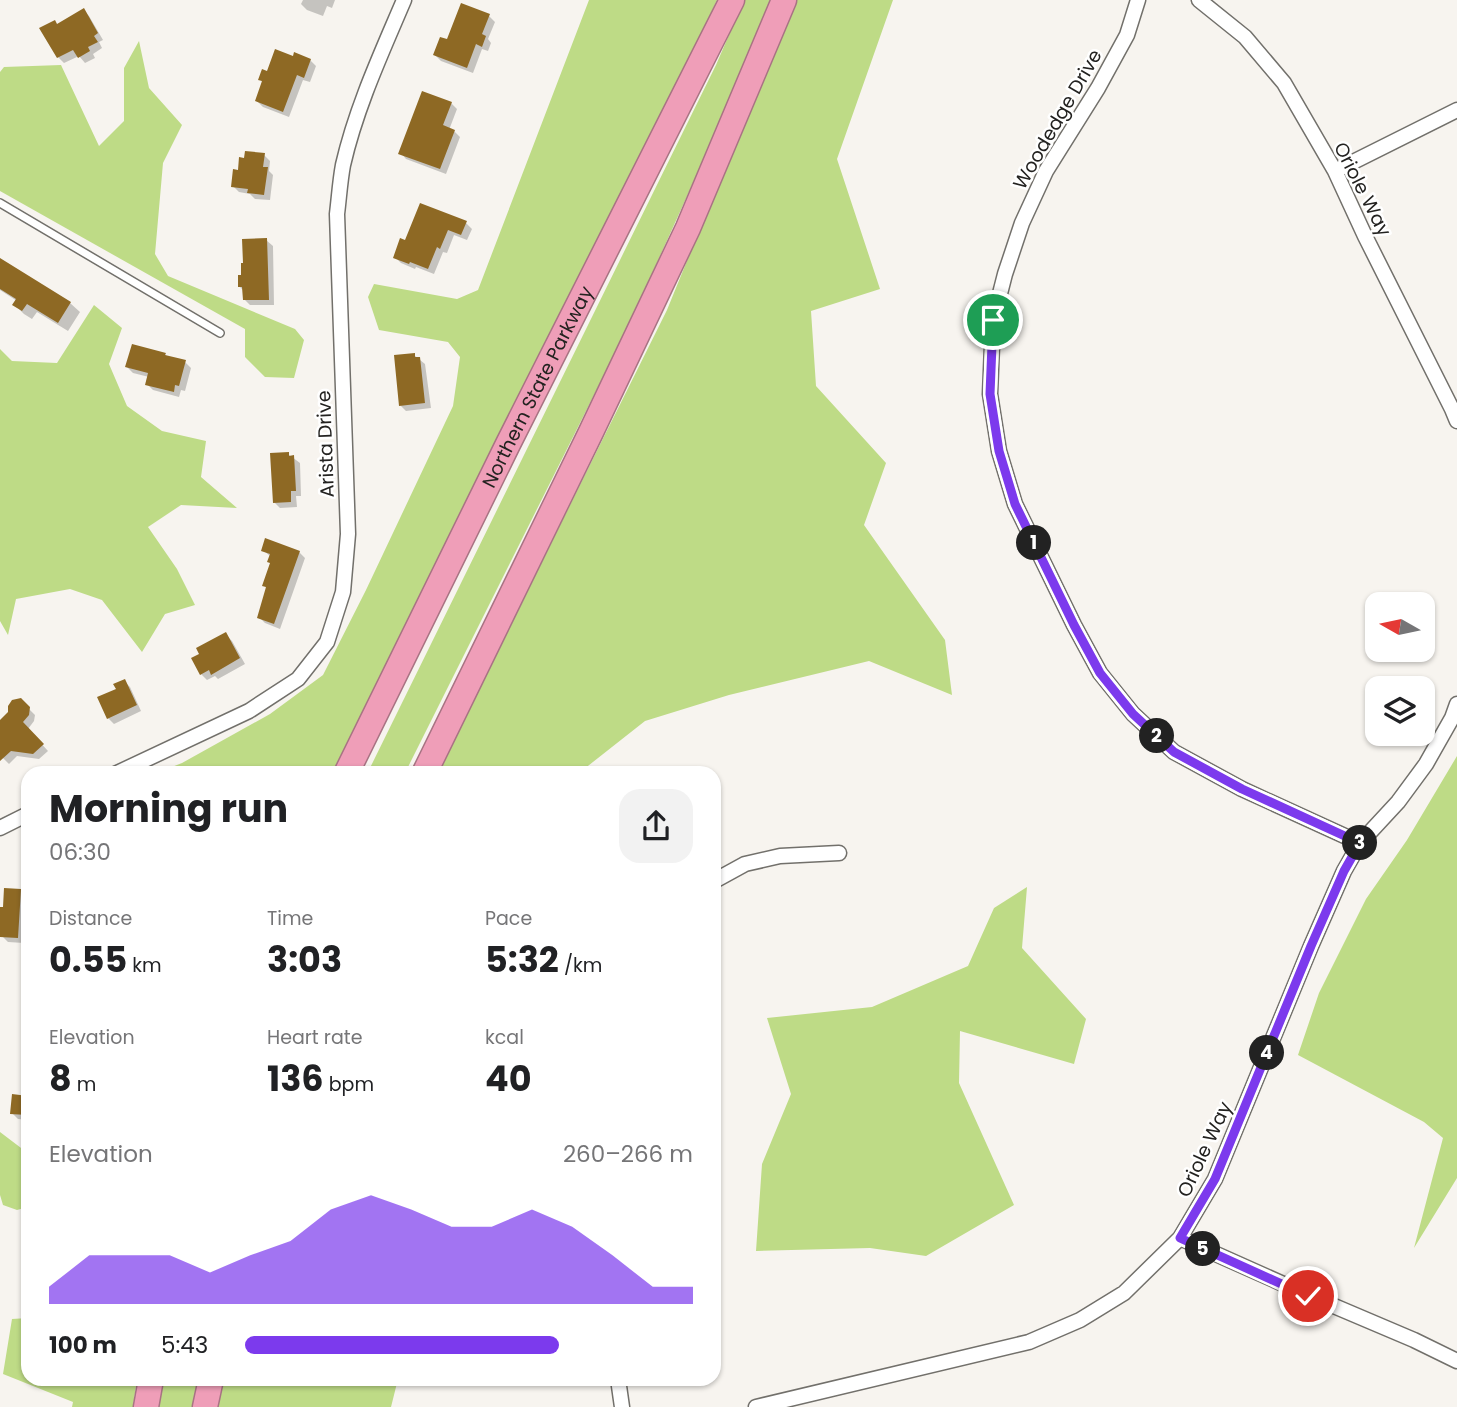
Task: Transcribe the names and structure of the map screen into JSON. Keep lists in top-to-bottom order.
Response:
{
  "streets": {
    "highway": ["Northern State Parkway"],
    "street": ["Woodedge Drive", "Oriole Way", "Arista Drive"]
  },
  "crossings": [
    ["Woodedge Drive", "Oriole Way"]
  ],
  "north": "left",
  "page": {
    "pins": [
      "1",
      "2",
      "3",
      "4",
      "5"
    ],
    "heading": ["Morning run", "06:30"],
    "stats": [
      ["Distance", "0.55 km"],
      ["Time", "3:03"],
      ["Pace", "5:32 /km"],
      ["Elevation", "8 m"],
      ["Heart rate", "136 bpm"],
      ["kcal", "40"]
    ],
    "chart": ["Elevation", "260–266 m"],
    "list": [
      {
        "name": "100 m",
        "note": "5:43"
      }
    ]
  }
}
